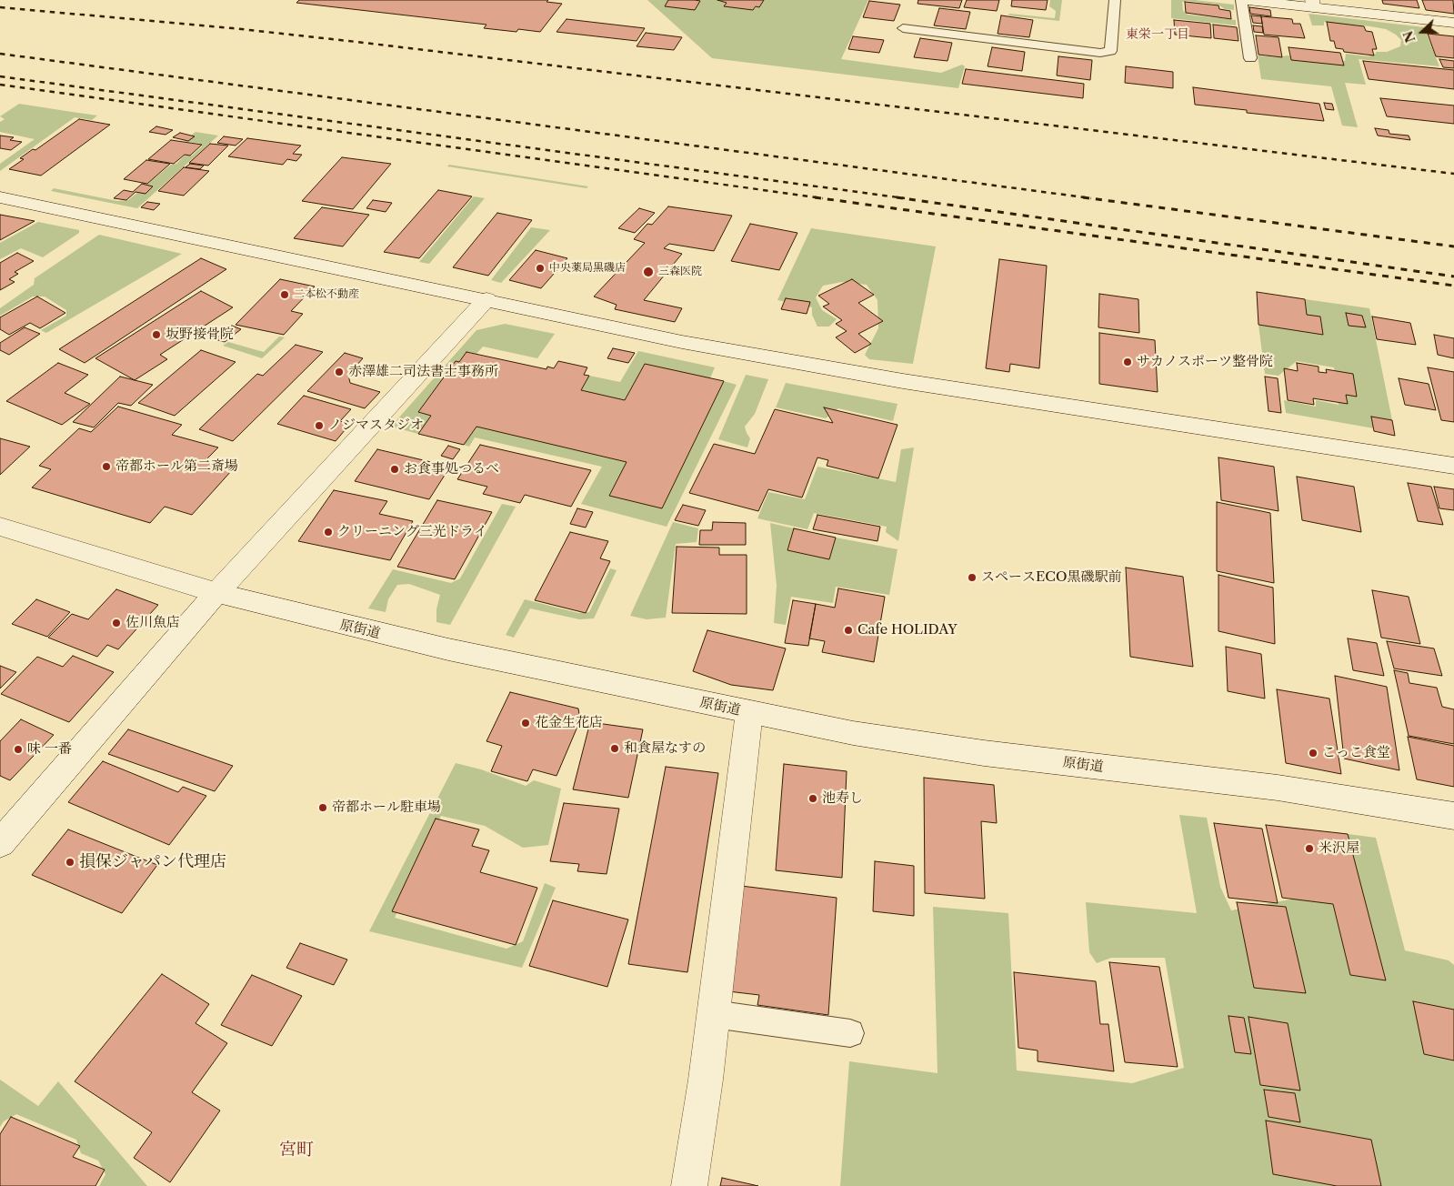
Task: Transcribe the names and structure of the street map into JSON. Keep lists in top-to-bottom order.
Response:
{
  "streets": {
    "street": ["原街道"]
  },
  "districts": ["東栄一丁目", "宮町"],
  "places": [
    "中央薬局黒磯店",
    "三森医院",
    "二本松不動産",
    "坂野接骨院",
    "サカノスポーツ整骨院",
    "赤澤雄二司法書士事務所",
    "ノジマスタジオ",
    "帝都ホール第二斎場",
    "お食事処つるべ",
    "クリーニング三光ドライ",
    "スペースECO黒磯駅前",
    "佐川魚店",
    "Cafe HOLIDAY",
    "花金生花店",
    "和食屋なすの",
    "味 一番",
    "こっこ食堂",
    "池寿し",
    "帝都ホール駐車場",
    "米沢屋",
    "損保ジャパン代理店"
  ],
  "north": "left"
}
